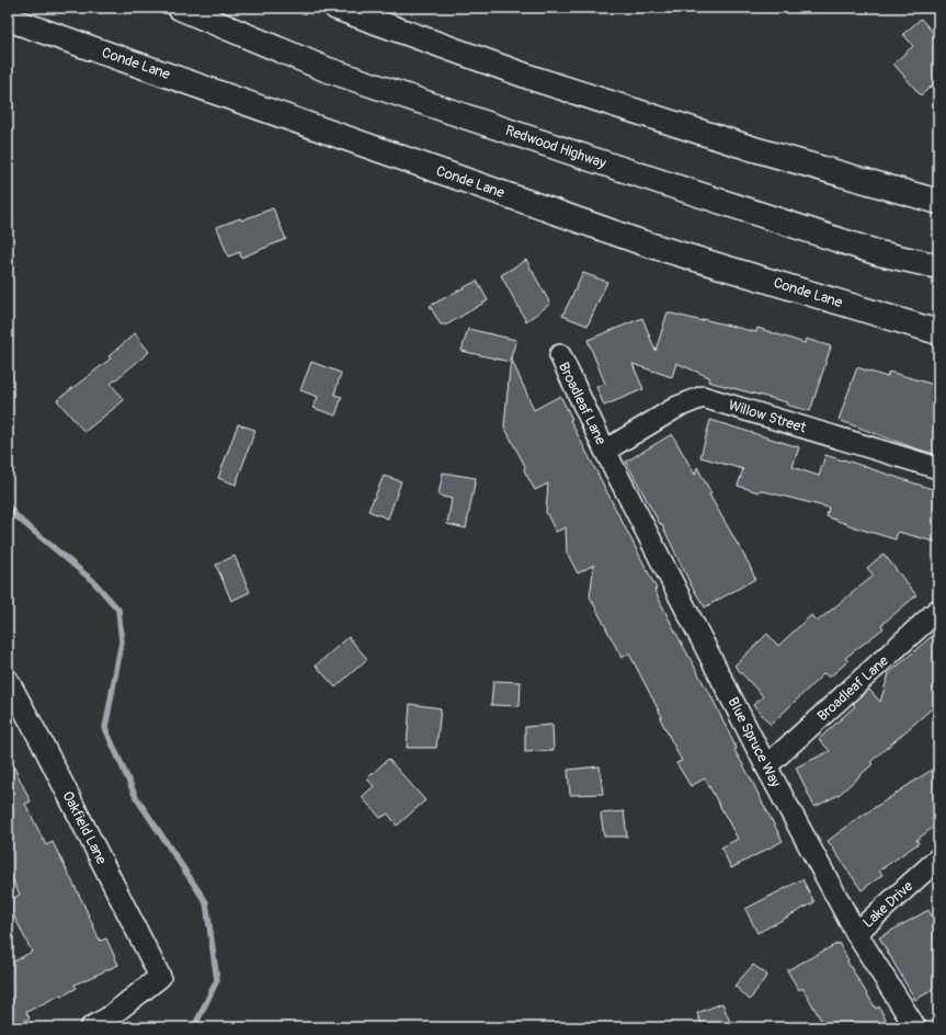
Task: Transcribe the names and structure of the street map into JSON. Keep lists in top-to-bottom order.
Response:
{
  "streets": {
    "main road": ["Conde Lane", "Redwood Highway"],
    "street": [
      "Broadleaf Lane",
      "Willow Street",
      "Blue Spruce Way",
      "Oakfield Lane",
      "Lake Drive"
    ]
  },
  "crossings": [
    ["Broadleaf Lane", "Willow Street"],
    ["Broadleaf Lane", "Blue Spruce Way"],
    ["Willow Street", "Blue Spruce Way"],
    ["Blue Spruce Way", "Lake Drive"]
  ]
}
